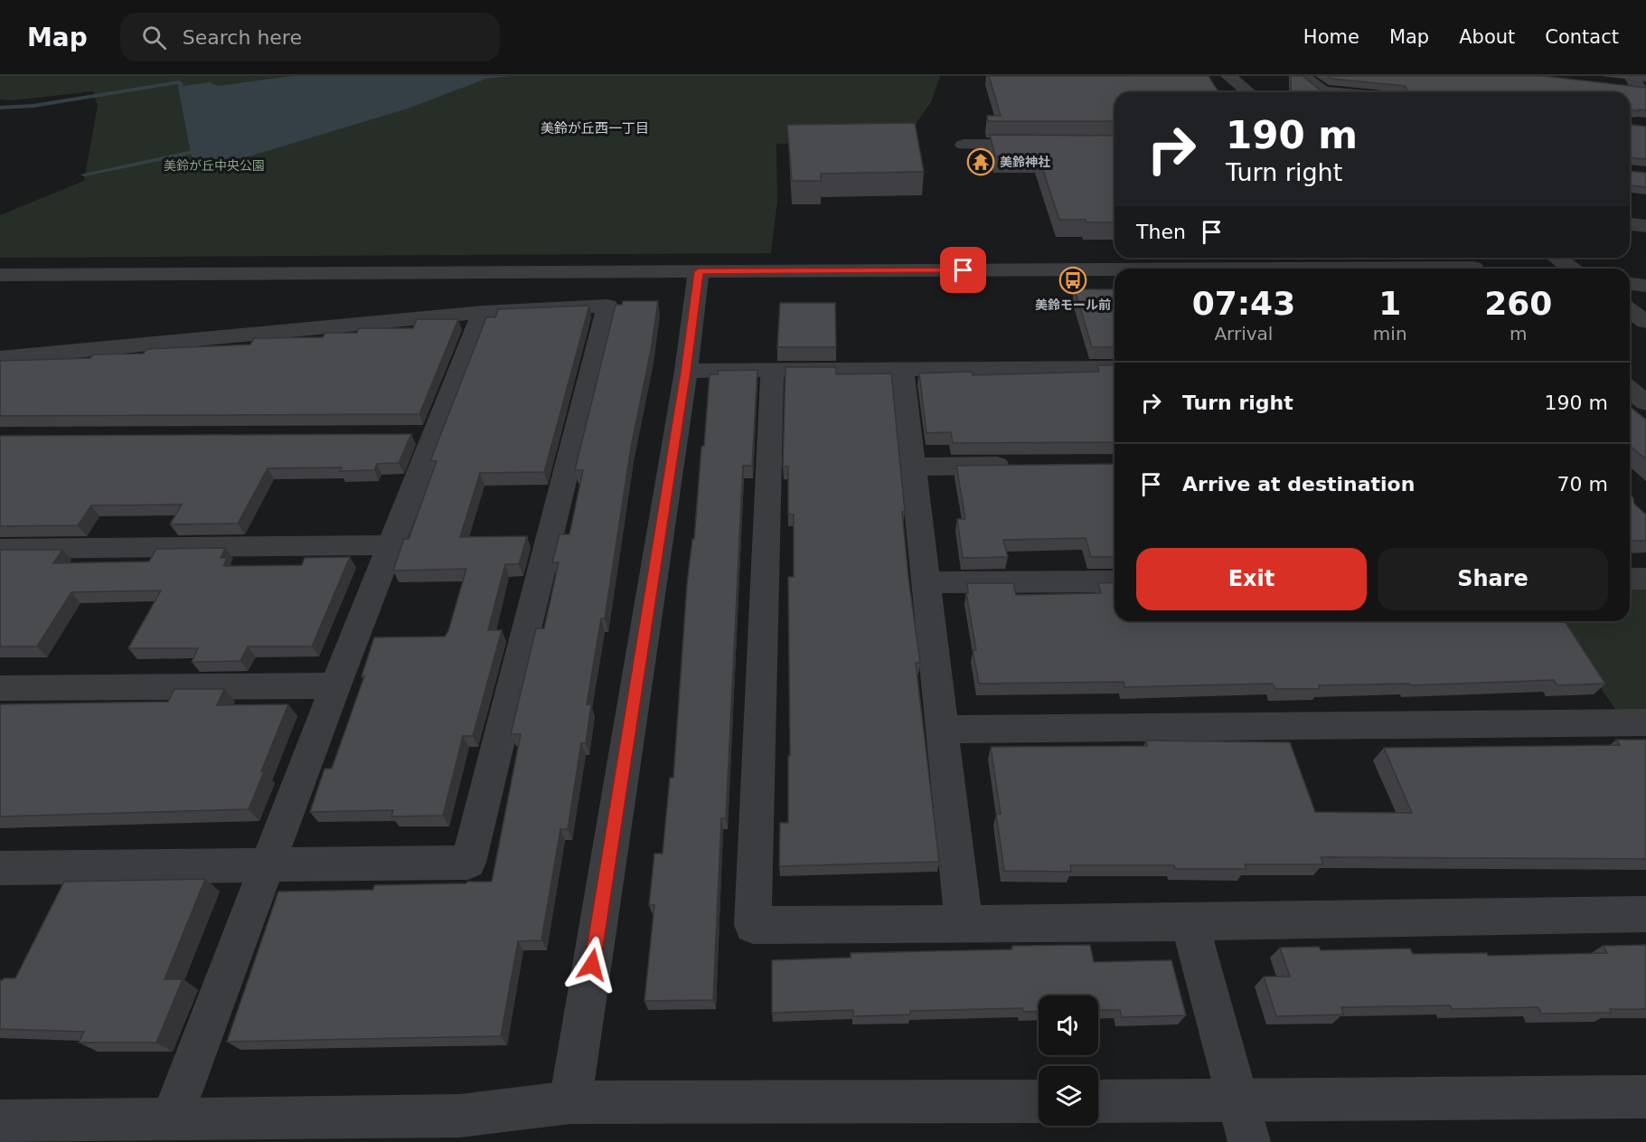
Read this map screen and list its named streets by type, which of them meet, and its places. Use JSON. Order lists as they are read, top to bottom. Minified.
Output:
{"districts":["美鈴が丘西一丁目"],"parks":["美鈴が丘中央公園"],"places":{"temple":["美鈴神社"],"bus stop":["美鈴モール前"]},"page":{"header":"Map","search":"Search here","nav":["Home","Map","About","Contact"],"turn":["190 m","Turn right"],"then":"Then","eta":["07:43","Arrival","1","min","260","m"],"list":[{"name":"Turn right","value":"190 m"},{"name":"Arrive at destination","value":"70 m"}],"buttons":["Exit","Share"]}}
